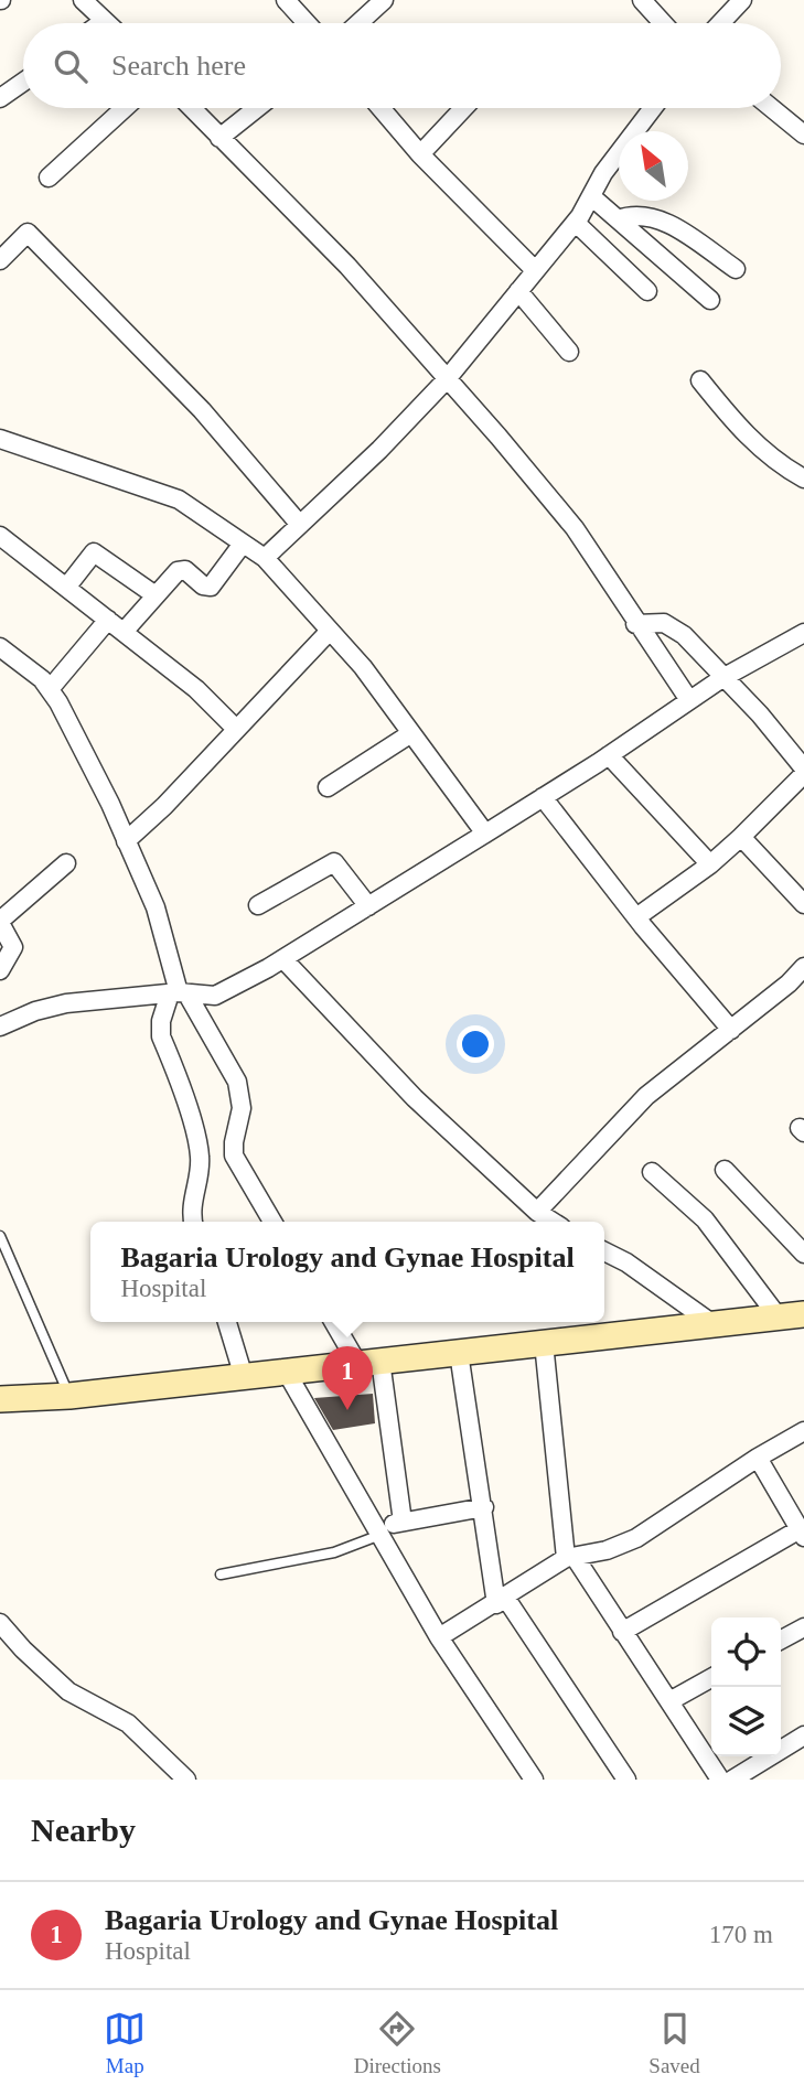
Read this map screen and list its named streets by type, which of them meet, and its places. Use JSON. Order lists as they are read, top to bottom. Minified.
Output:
{"north":"top left","page":{"search":"Search here","popup":["Bagaria Urology and Gynae Hospital","Hospital"],"pins":"1","heading":"Nearby","list":[{"mark":"1","name":"Bagaria Urology and Gynae Hospital","note":"Hospital","value":"170 m"}],"nav":["Map","Directions","Saved"]}}
